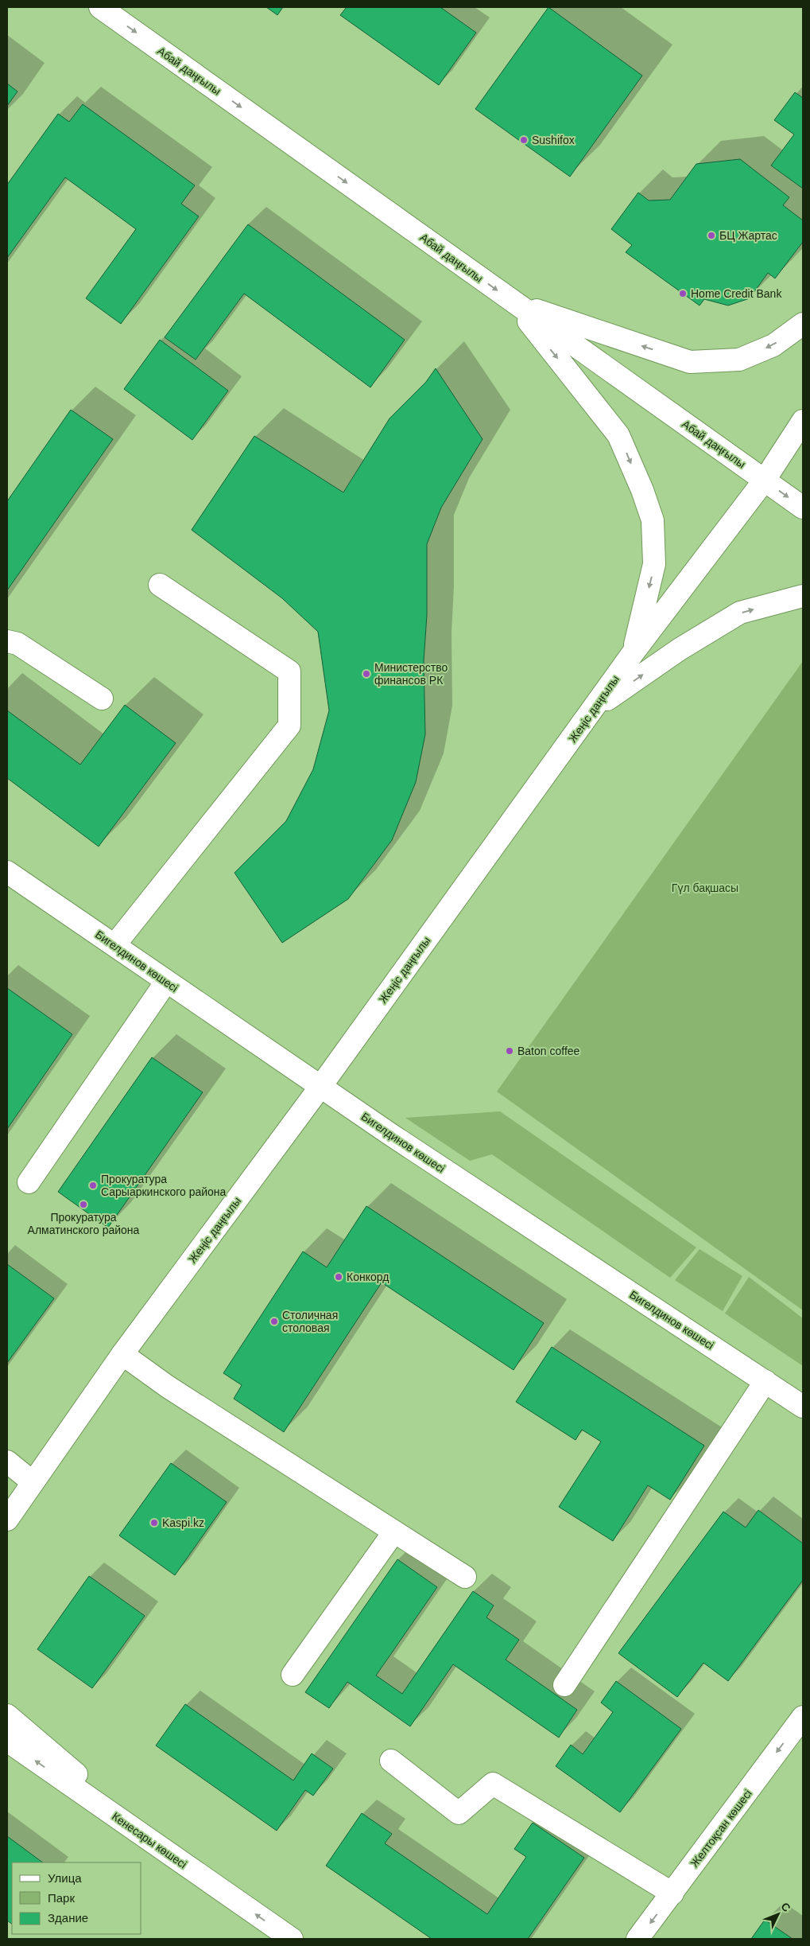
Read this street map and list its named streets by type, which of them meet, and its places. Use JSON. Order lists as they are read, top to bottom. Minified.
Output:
{"streets":{"main road":["Абай даңғылы","Жеңіс даңғылы","Бигелдинов көшесі","Желтоқсан көшесі","Кенесары көшесі"]},"crossings":[["Абай даңғылы","Жеңіс даңғылы"],["Жеңіс даңғылы","Бигелдинов көшесі"]],"one_way":["Абай даңғылы","Желтоқсан көшесі"],"parks":["Гүл бақшасы"],"places":["Sushifox","БЦ Жартас","Home Credit Bank","Министерство финансов РК","Baton coffee","Прокуратура Сарыаркинского района","Прокуратура Алматинского района","Конкорд","Столичная столовая","Kaspi.kz"],"legend":["Улица","Парк","Здание"],"north":"top right"}
